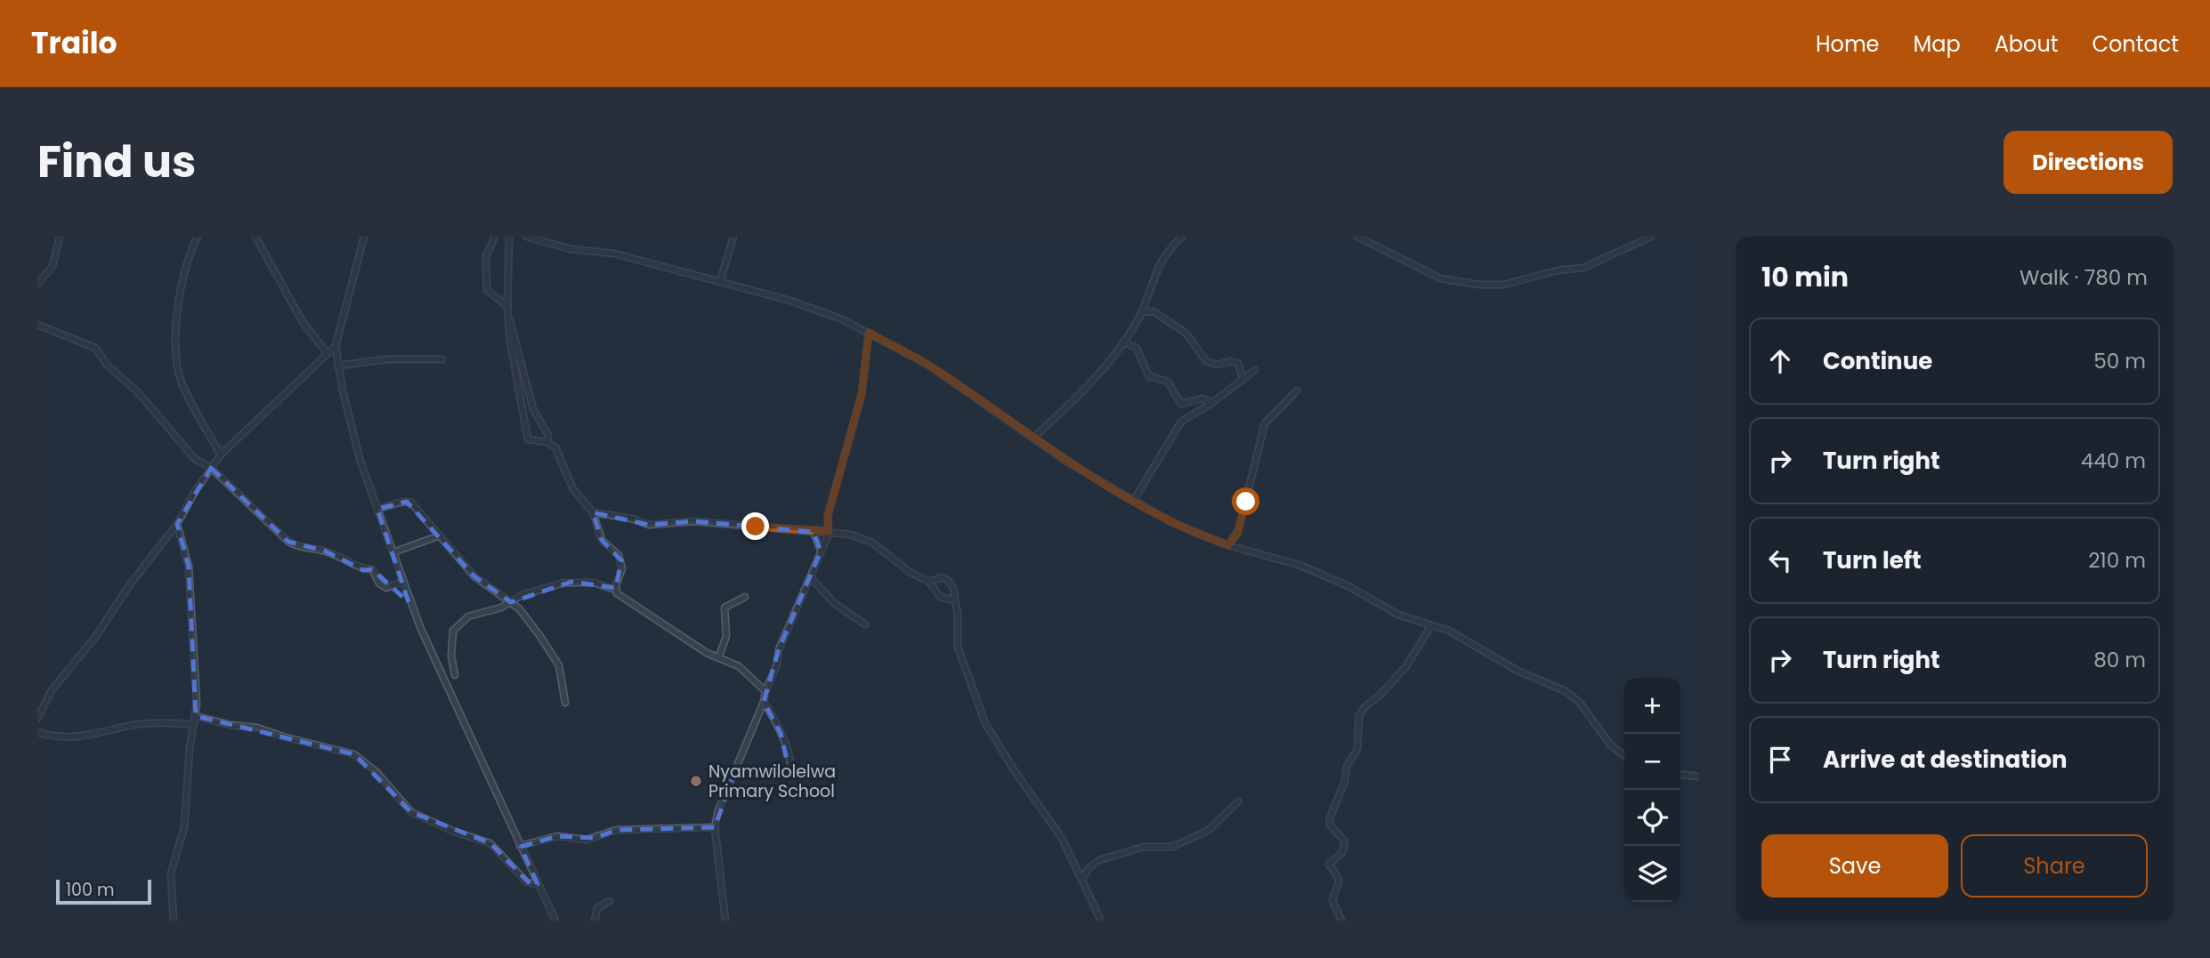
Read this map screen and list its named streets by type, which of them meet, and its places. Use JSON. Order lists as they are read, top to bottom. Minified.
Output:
{"places":["Nyamwilolelwa Primary School"],"scale_bar":"100 m","page":{"header":"Trailo","nav":["Home","Map","About","Contact"],"title":"Find us","buttons":["Directions",["Save","Share"]],"heading":["10 min","Walk · 780 m"],"list":[["Continue","50 m"],["Turn right","440 m"],["Turn left","210 m"],["Turn right","80 m"],"Arrive at destination"],"map_buttons":["+","−"],"scale":"100 m"}}
